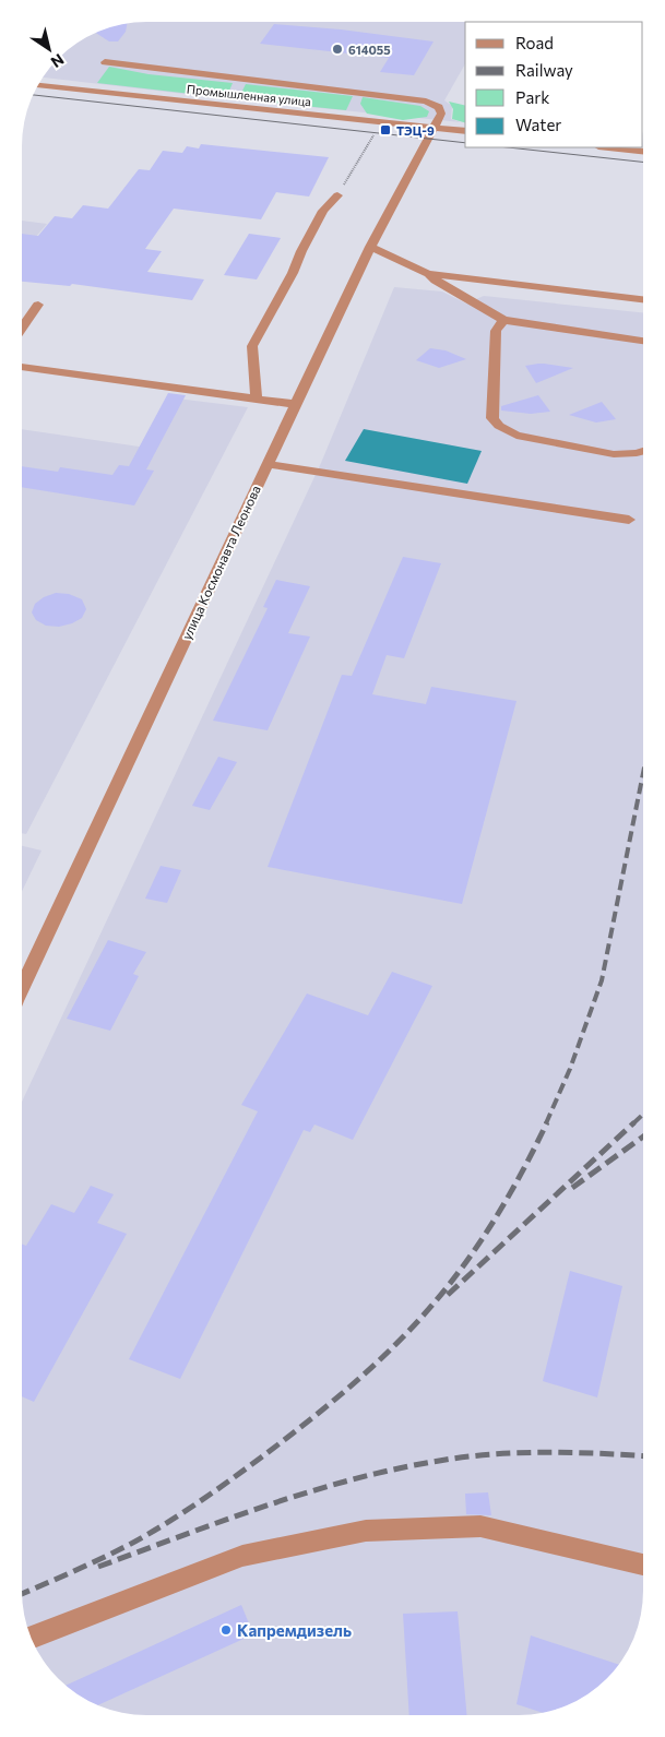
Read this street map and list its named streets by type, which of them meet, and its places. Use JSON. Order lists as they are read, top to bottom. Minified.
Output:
{"streets":{"street":["Промышленная улица","улица Космонавта Леонова"]},"crossings":[["Промышленная улица","улица Космонавта Леонова"]],"places":{"other":["614055","Капремдизель"],"transit":["ТЭЦ-9"]},"legend":["Road","Railway","Park","Water"],"north":"bottom right"}
